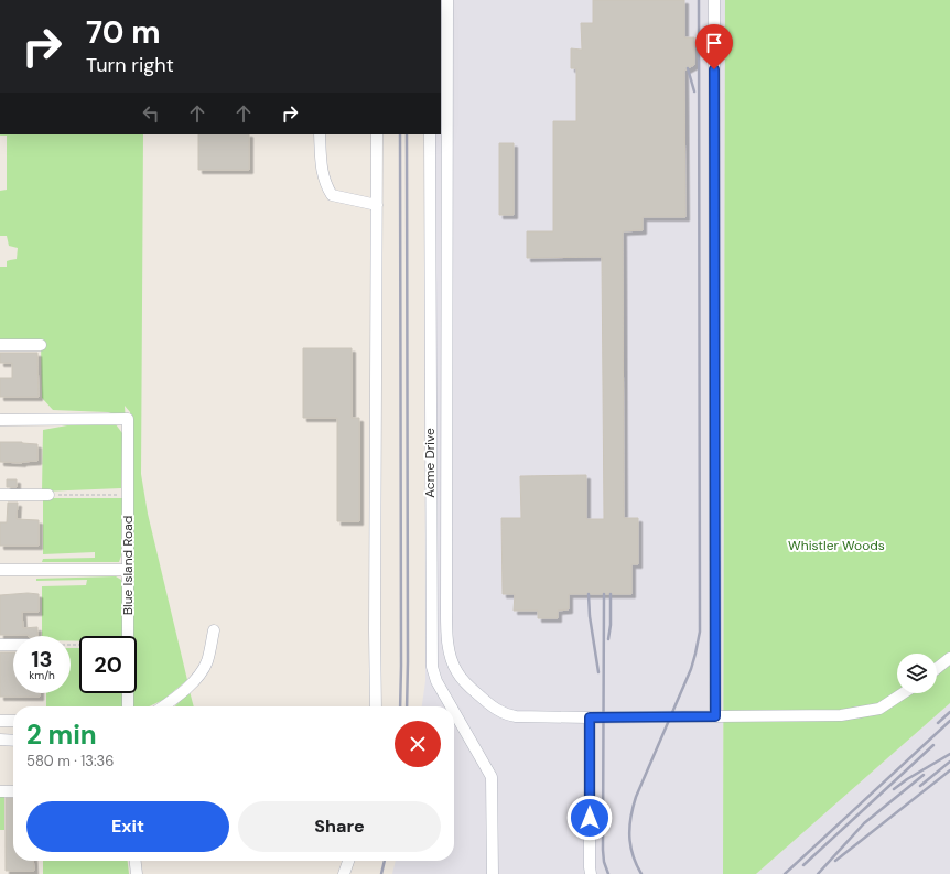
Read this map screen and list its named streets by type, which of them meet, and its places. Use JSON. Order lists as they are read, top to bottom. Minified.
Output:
{"streets":{"street":["Acme Drive","Blue Island Road"]},"parks":["Whistler Woods"],"page":{"turn":["70 m","Turn right"],"speed":"13 km/h","limit":"20","heading":["2 min","580 m · 13:36"],"buttons":["Exit","Share"]}}
